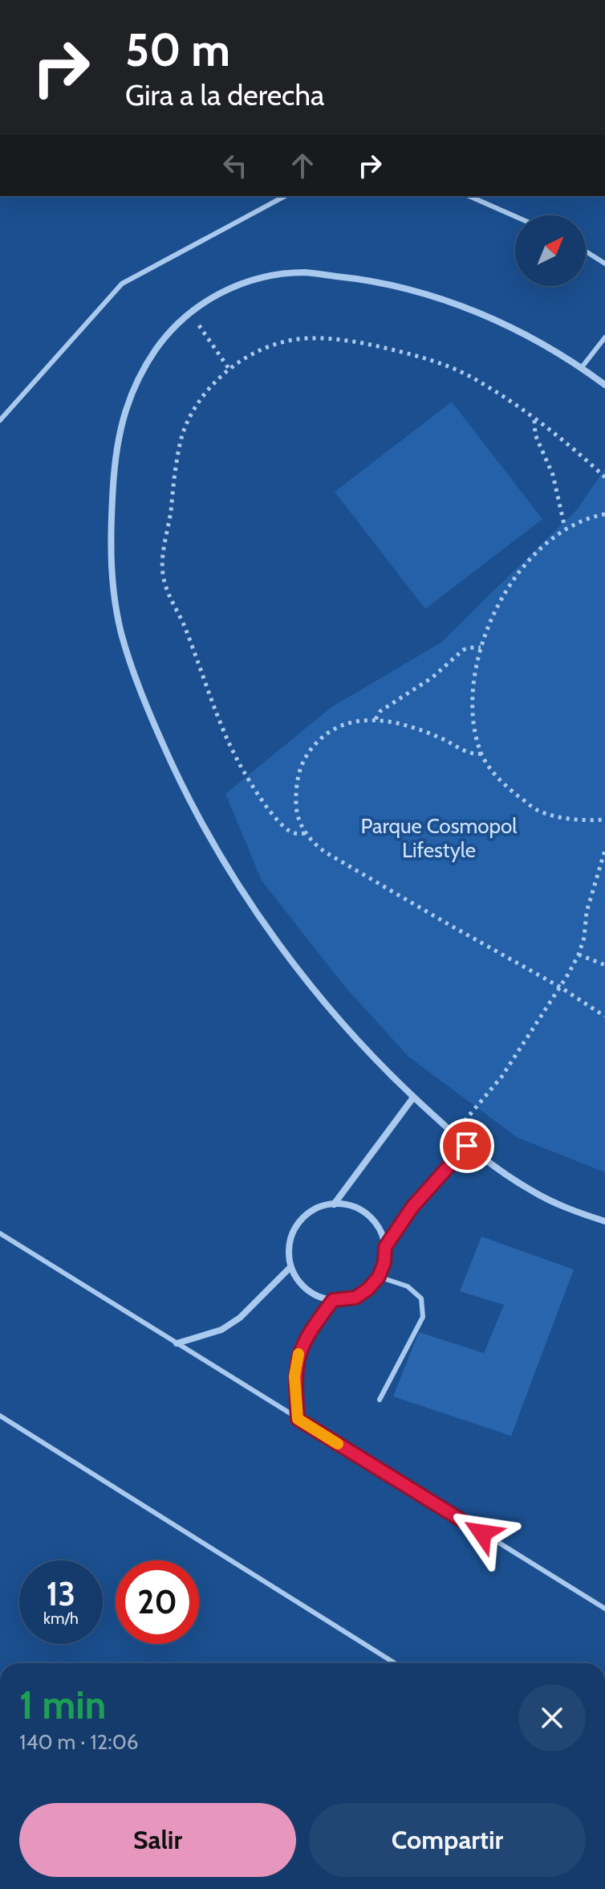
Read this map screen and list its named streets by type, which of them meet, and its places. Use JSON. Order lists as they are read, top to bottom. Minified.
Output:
{"parks":["Parque Cosmopol Lifestyle"],"north":"top right","page":{"turn":["50 m","Gira a la derecha"],"speed":"13 km/h","limit":"20","heading":["1 min","140 m · 12:06"],"buttons":["Salir","Compartir"]}}
